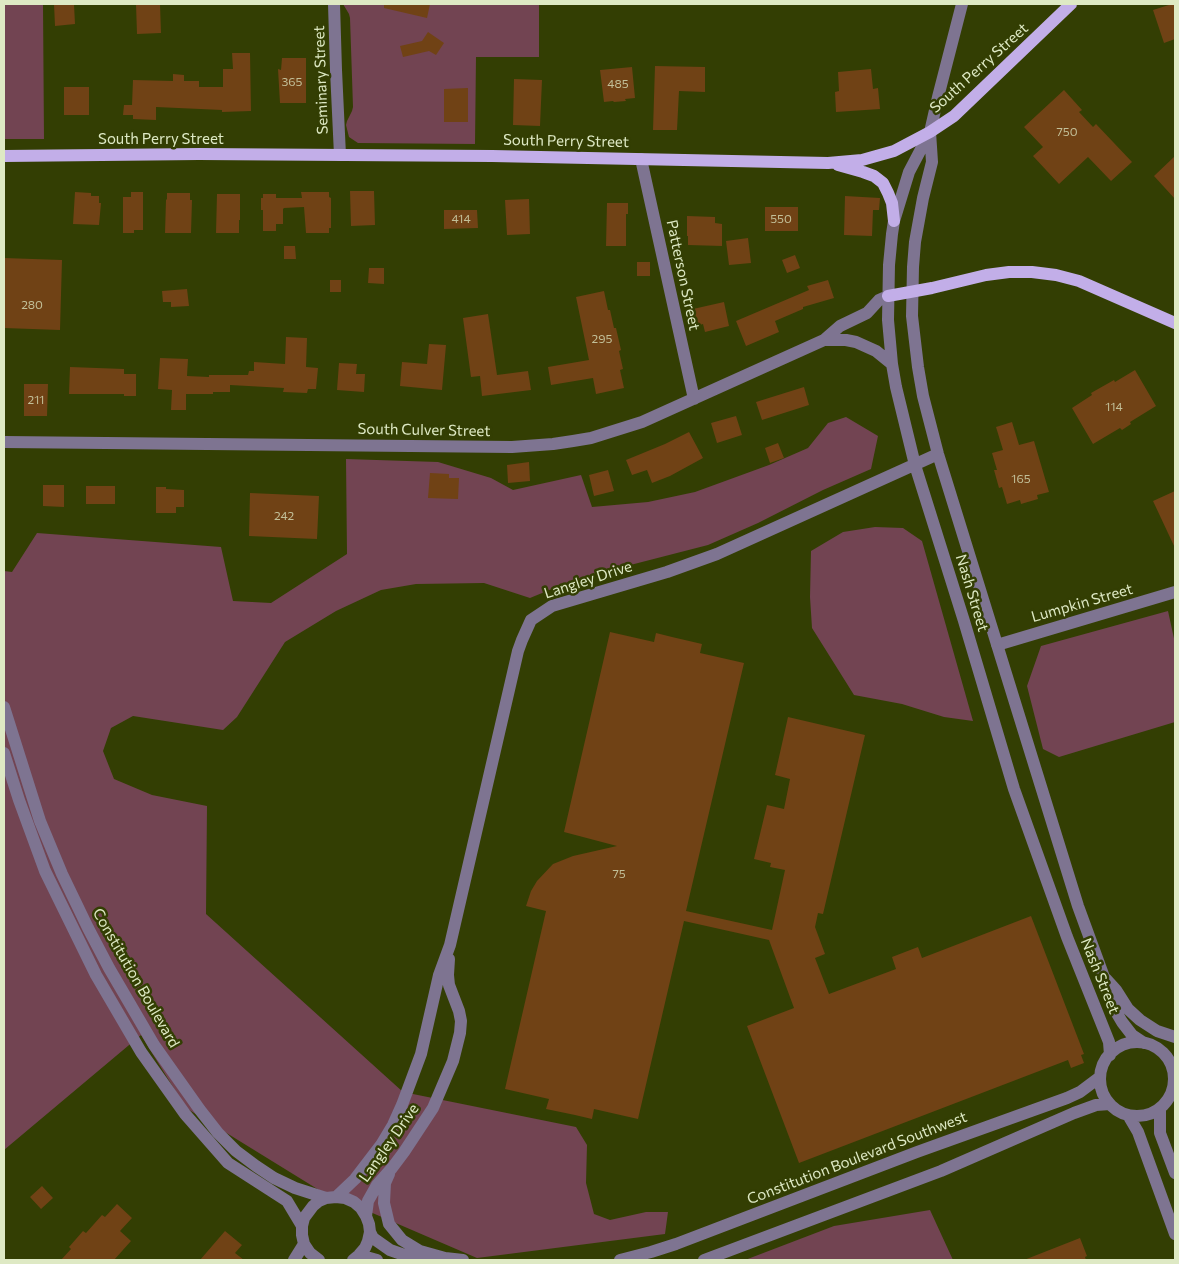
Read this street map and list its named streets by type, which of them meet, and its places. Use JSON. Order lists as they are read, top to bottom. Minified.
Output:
{"streets":{"main road":["South Perry Street"],"street":["Seminary Street","Patterson Street","South Culver Street","Langley Drive","Nash Street","Lumpkin Street","Constitution Boulevard","Constitution Boulevard Southwest"]},"crossings":[["South Perry Street","Seminary Street"],["South Perry Street","Patterson Street"],["South Perry Street","Nash Street"],["Patterson Street","South Culver Street"],["Langley Drive","Nash Street"],["Langley Drive","Constitution Boulevard"],["Nash Street","Lumpkin Street"],["Nash Street","Constitution Boulevard Southwest"]],"house_numbers":["365","485","750","414","550","280","295","211","114","165","242","75"]}
